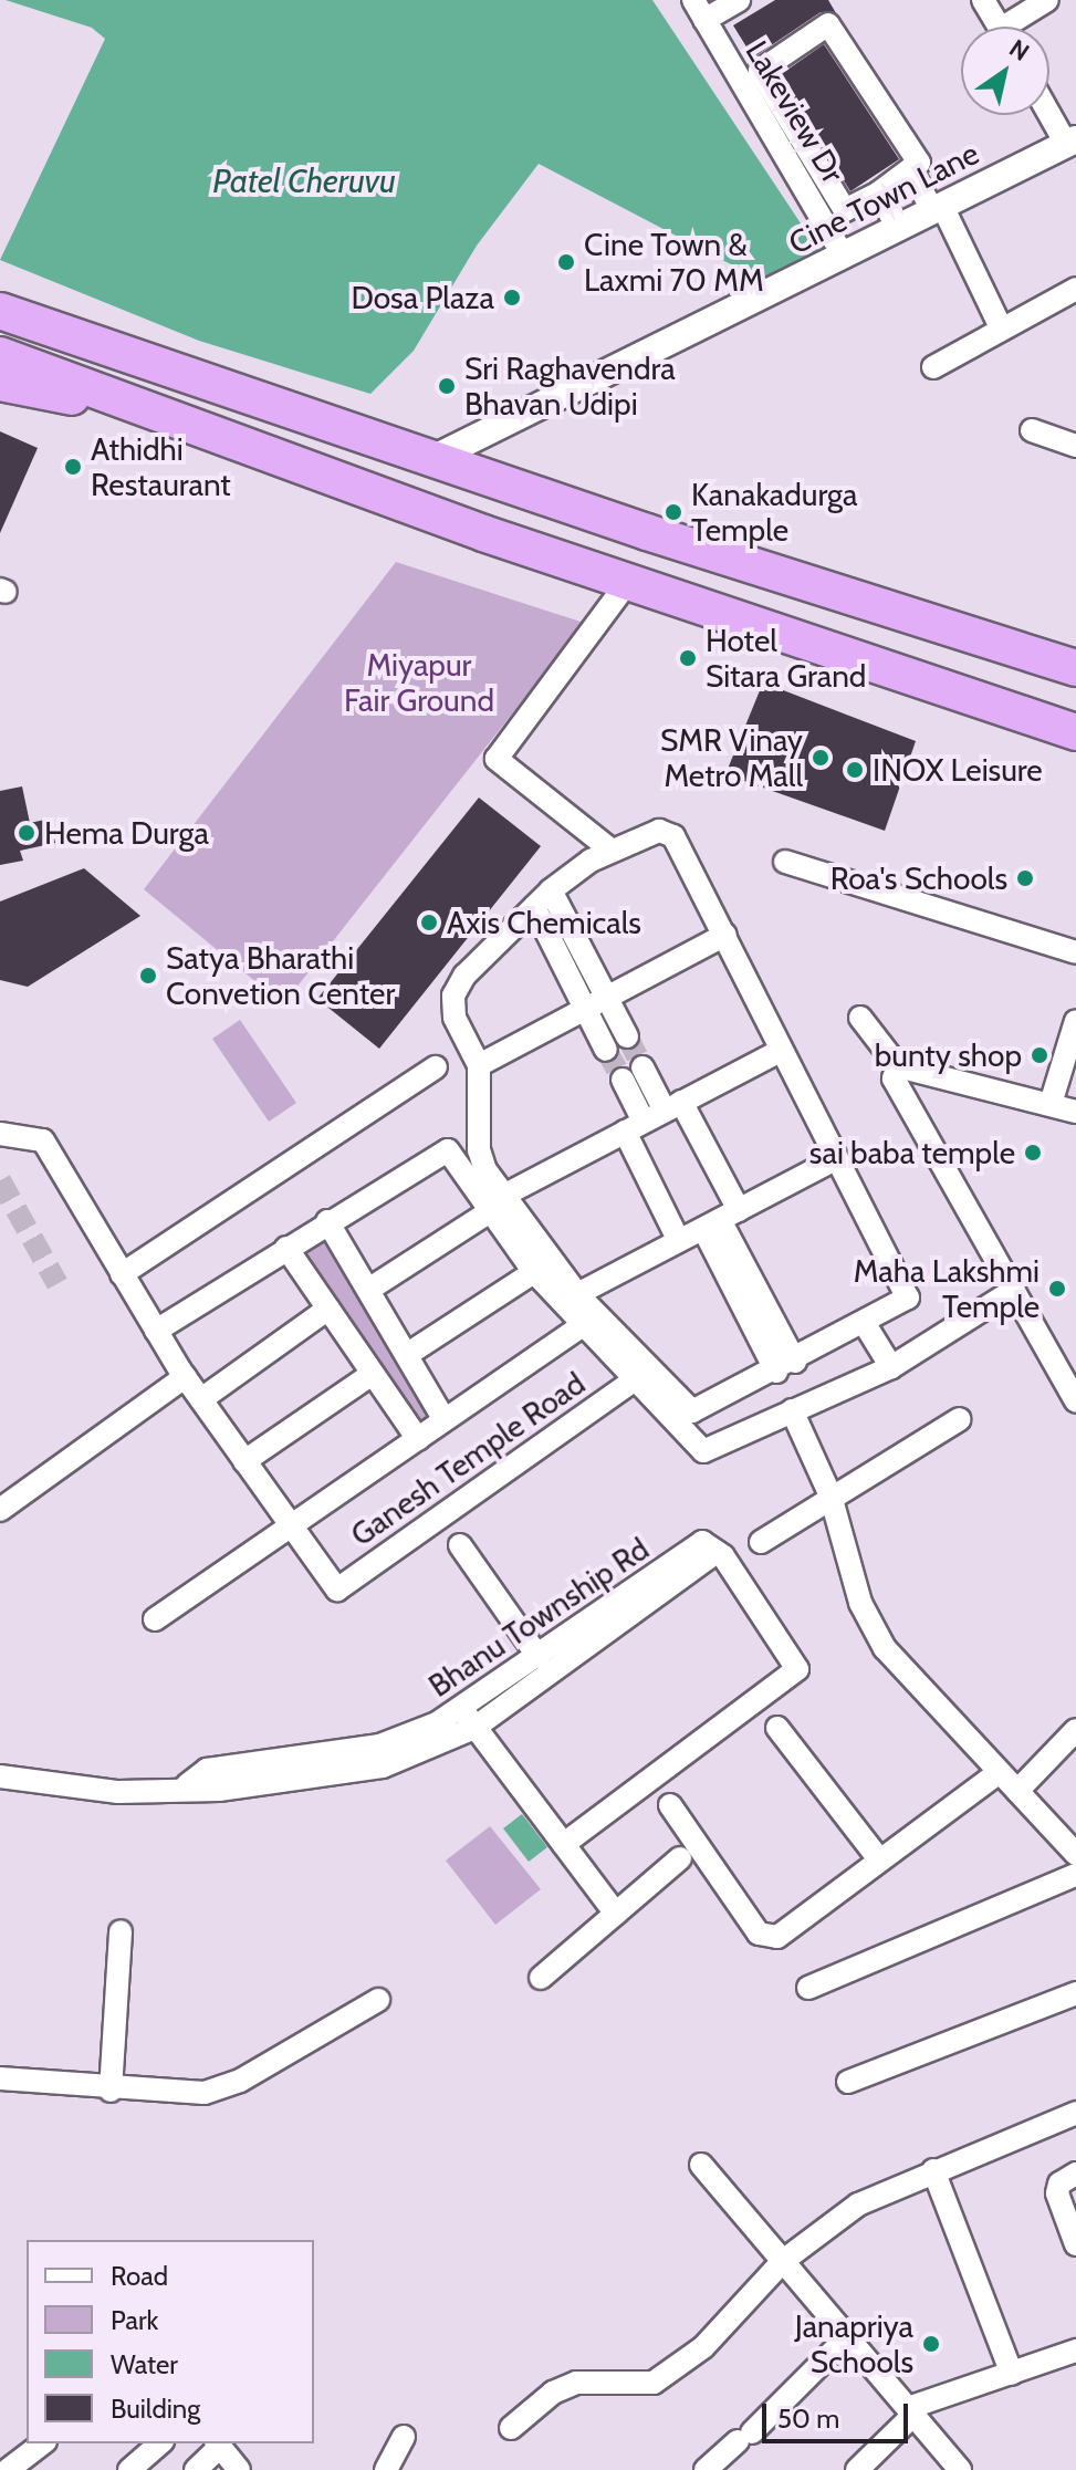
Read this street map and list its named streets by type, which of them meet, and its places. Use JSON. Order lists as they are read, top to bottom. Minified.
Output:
{"streets":{"street":["Lakeview Dr","Cine Town Lane","Ganesh Temple Road","Bhanu Township Rd"]},"crossings":[["Lakeview Dr","Cine Town Lane"]],"water":["Patel Cheruvu"],"parks":["Miyapur Fair Ground"],"places":["Cine Town & Laxmi 70 MM","Dosa Plaza","Sri Raghavendra Bhavan Udipi","Athidhi Restaurant","Kanakadurga Temple","Hotel Sitara Grand","SMR Vinay Metro Mall","INOX Leisure","Hema Durga","Roa's Schools","Axis Chemicals","Satya Bharathi Convetion Center","bunty shop","sai baba temple","Maha Lakshmi Temple","Janapriya Schools"],"legend":["Road","Park","Water","Building"],"scale_bar":"50 m","north":"top right"}
